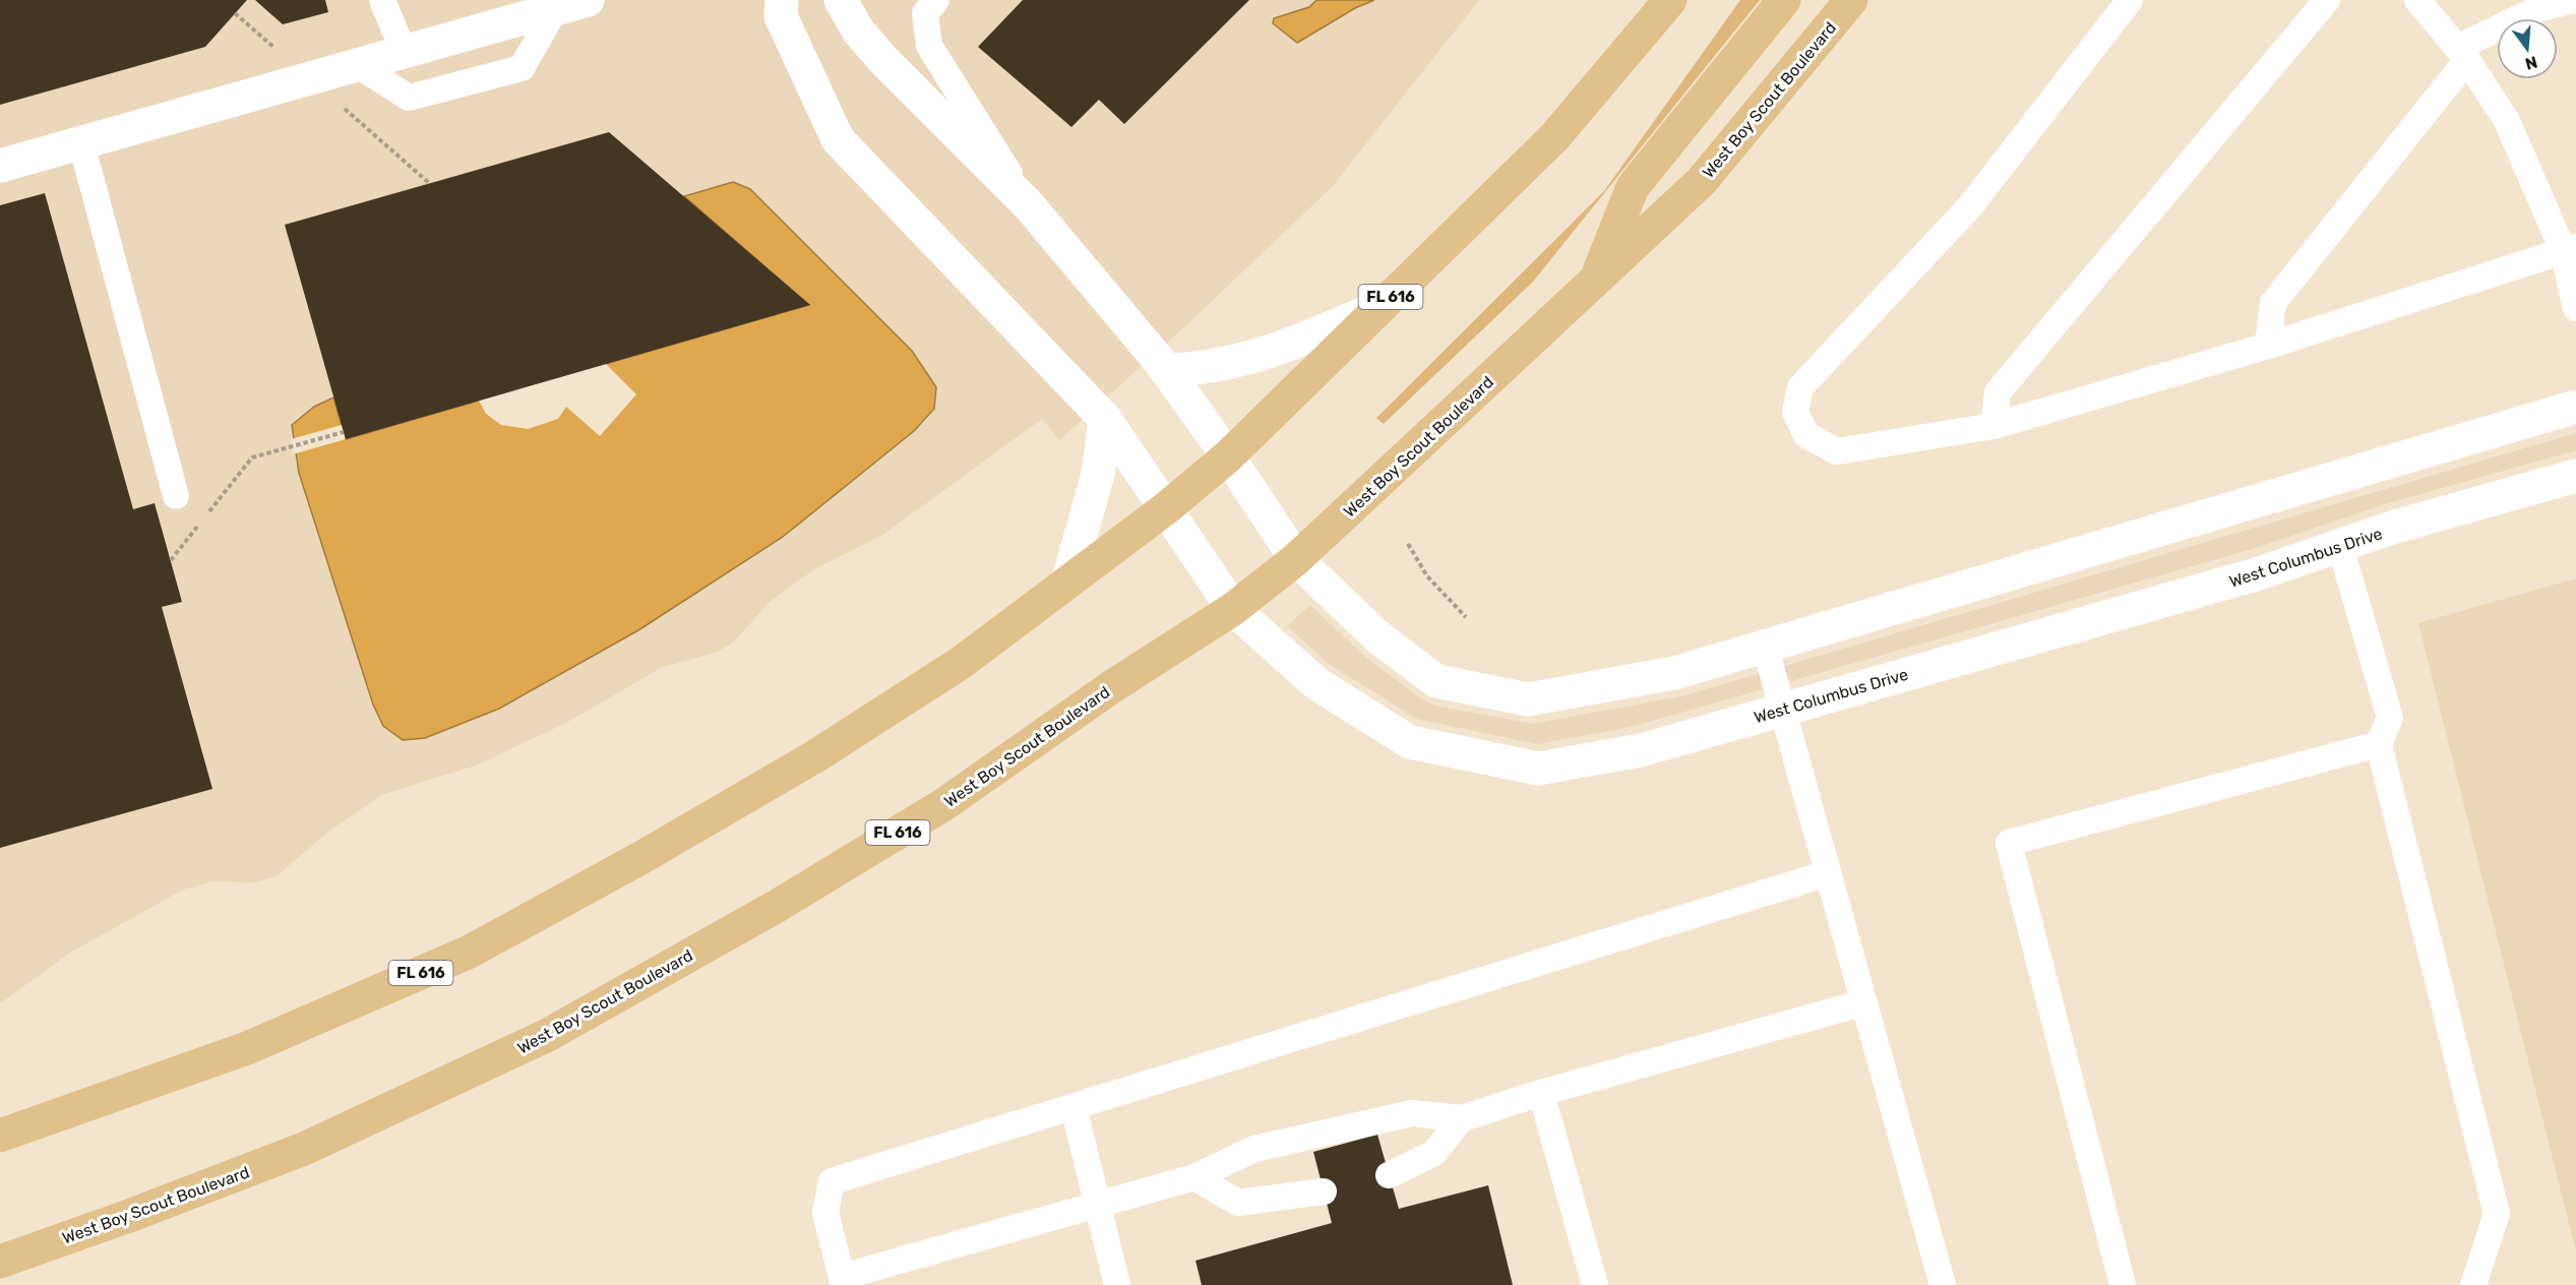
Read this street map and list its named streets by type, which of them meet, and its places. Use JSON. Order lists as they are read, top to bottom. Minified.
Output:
{"streets":{"main road":["West Boy Scout Boulevard","FL 616"],"street":["West Columbus Drive"]},"crossings":[["West Boy Scout Boulevard","West Columbus Drive"],["FL 616","West Columbus Drive"]],"north":"bottom"}
